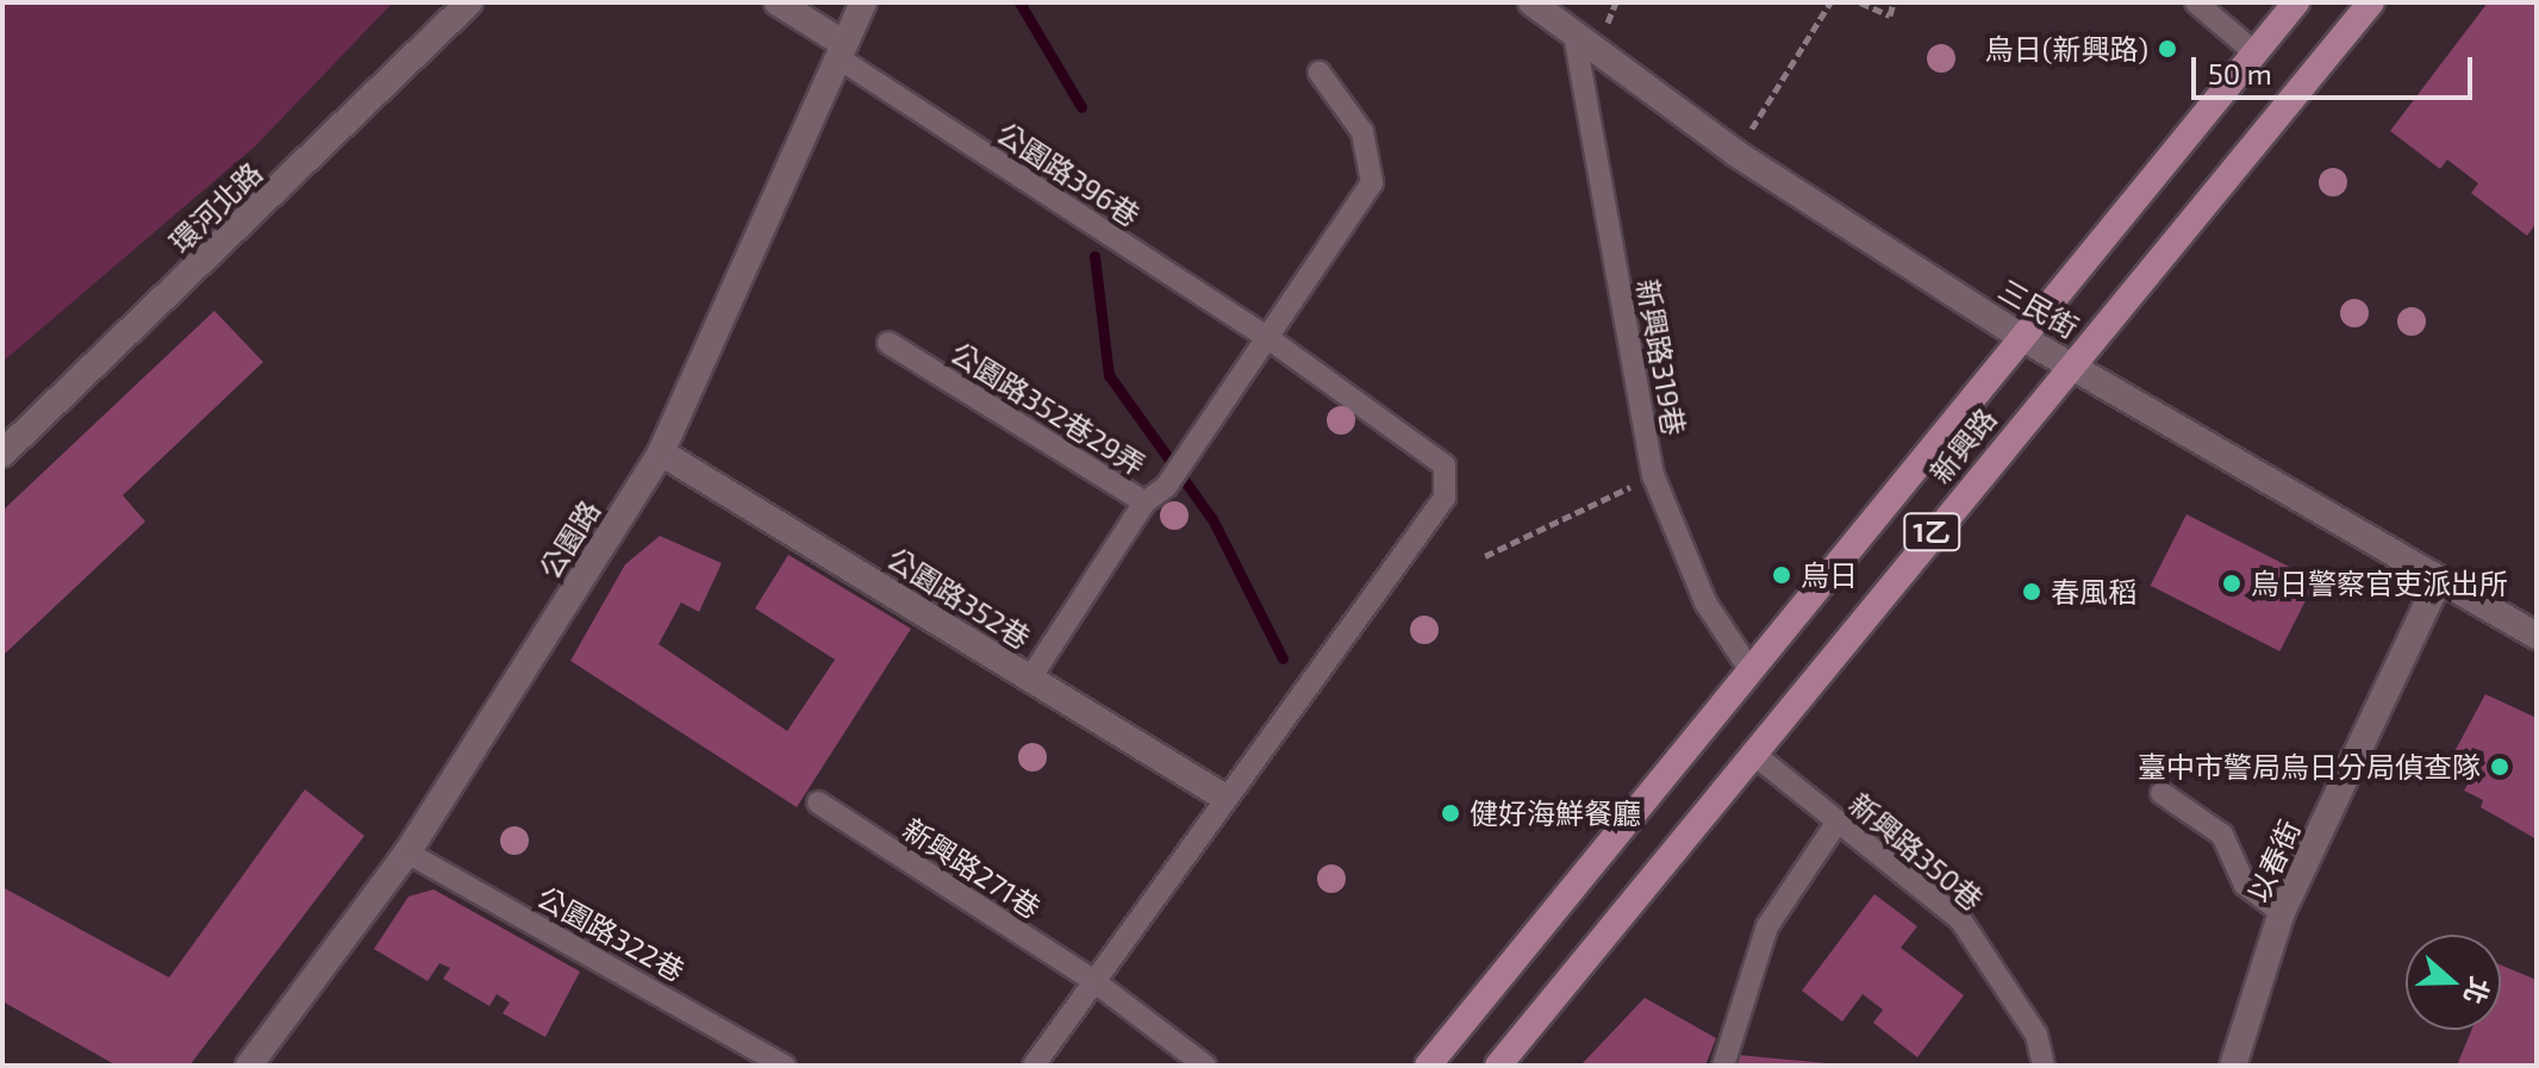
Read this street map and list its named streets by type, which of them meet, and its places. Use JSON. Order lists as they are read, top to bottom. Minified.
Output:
{"streets":{"main road":["新興路","1乙"],"street":["環河北路","三民街","公園路","公園路352巷","以春街"],"lane":["公園路396巷","新興路319巷","公園路352巷29弄","新興路350巷","新興路271巷","公園路322巷"]},"crossings":[["公園路396巷","公園路"],["公園路396巷","公園路352巷"],["三民街","新興路319巷"],["三民街","新興路"],["三民街","以春街"],["新興路319巷","新興路"],["公園路352巷29弄","公園路352巷"],["新興路","新興路350巷"],["公園路","公園路352巷"],["公園路","公園路322巷"]],"places":["烏日(新興路)","烏日","烏日警察官吏派出所","春風稻","臺中市警局烏日分局偵查隊","健好海鮮餐廳"],"scale_bar":"50 m","north":"right"}
